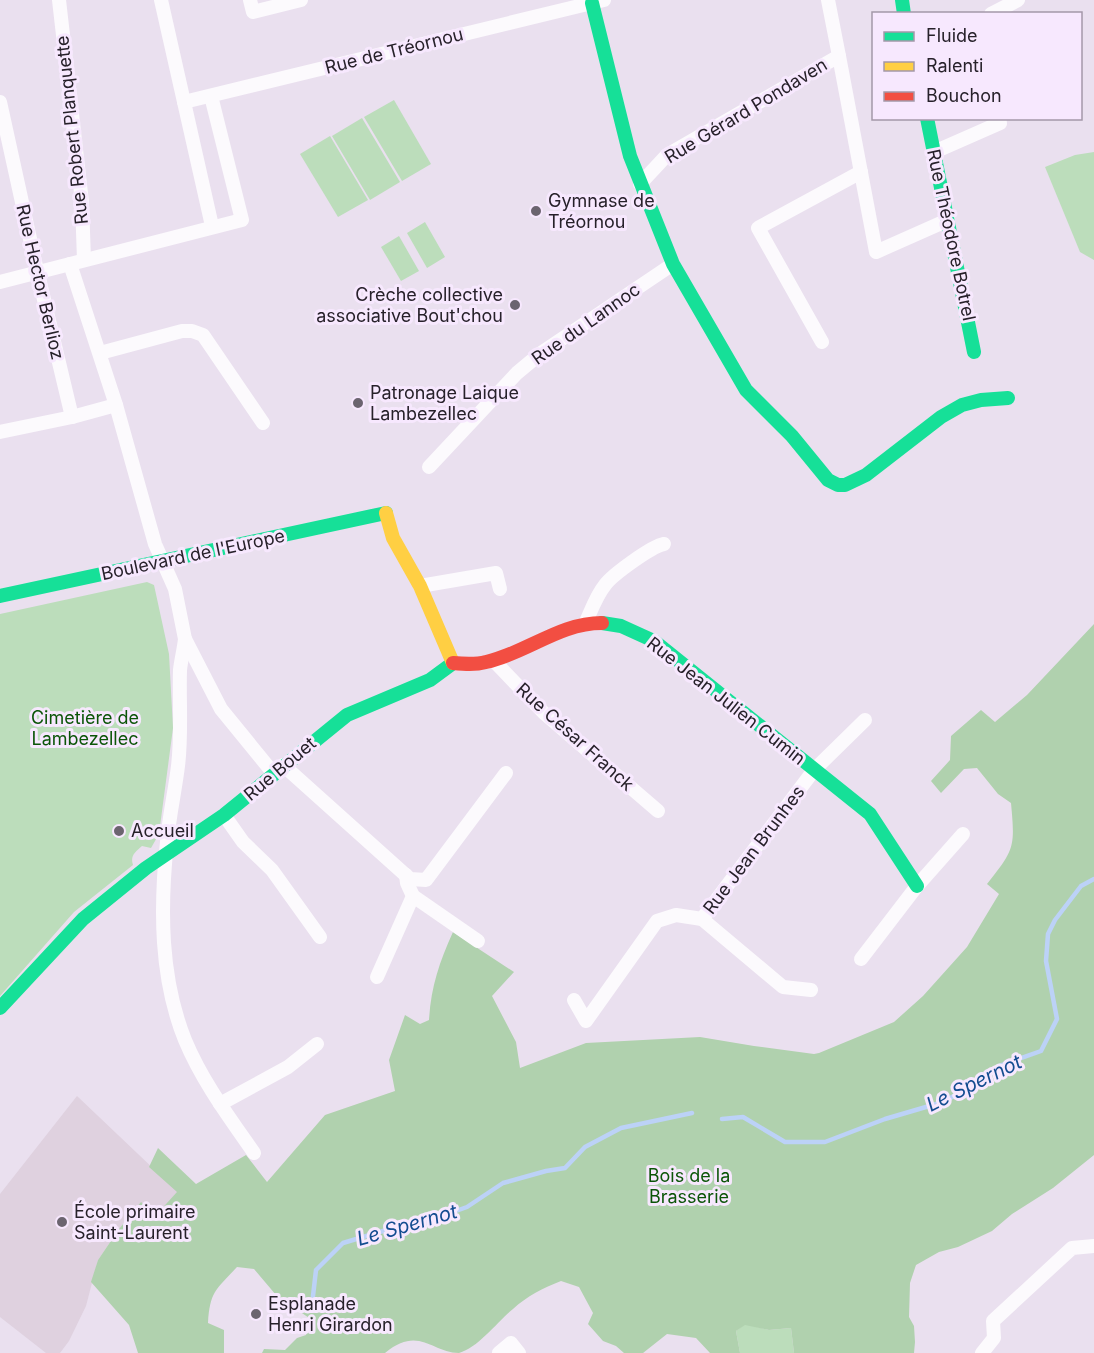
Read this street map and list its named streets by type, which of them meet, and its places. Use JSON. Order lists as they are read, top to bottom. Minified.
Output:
{"streets":{"street":["Rue de Tréornou","Rue Gérard Pondaven","Rue Robert Planquette","Rue Théodore Botrel","Rue Hector Berlioz","Rue du Lannoc","Boulevard de l'Europe","Rue Jean Julien Cumin","Rue César Franck","Rue Bouet","Rue Jean Brunhes"]},"crossings":[["Rue Hector Berlioz","Boulevard de l'Europe"],["Rue Jean Julien Cumin","Rue César Franck"],["Rue Jean Julien Cumin","Rue Bouet"],["Rue Jean Julien Cumin","Rue Jean Brunhes"]],"water":["Le Spernot"],"parks":["Cimetière de Lambezellec","Bois de la Brasserie"],"places":["Gymnase de Tréornou","Crèche collective associative Bout'chou","Patronage Laique Lambezellec","Accueil","École primaire Saint-Laurent","Esplanade Henri Girardon"],"legend":["Fluide","Ralenti","Bouchon"]}
